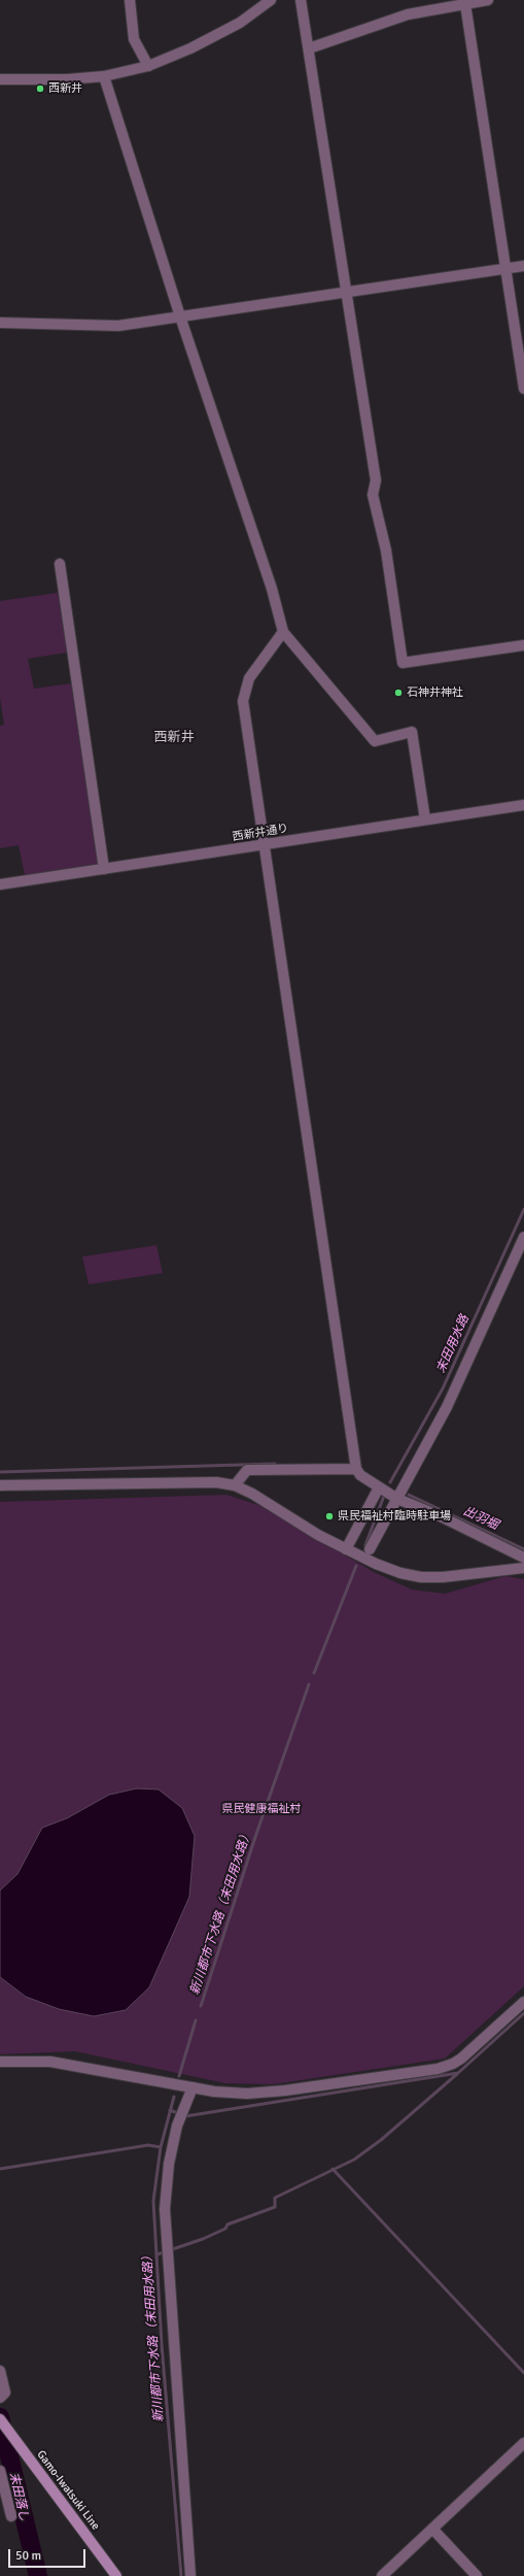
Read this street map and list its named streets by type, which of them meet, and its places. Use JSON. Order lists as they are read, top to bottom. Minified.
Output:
{"streets":{"main road":["Gamo-Iwatsuki Line"],"street":["西新井通り"]},"districts":["西新井"],"water":["末田用水路","出羽堀","新川都市下水路（末田用水路）","末田落し"],"parks":["県民健康福祉村"],"places":["西新井","石神井神社","県民福祉村臨時駐車場"],"scale_bar":"50 m"}
